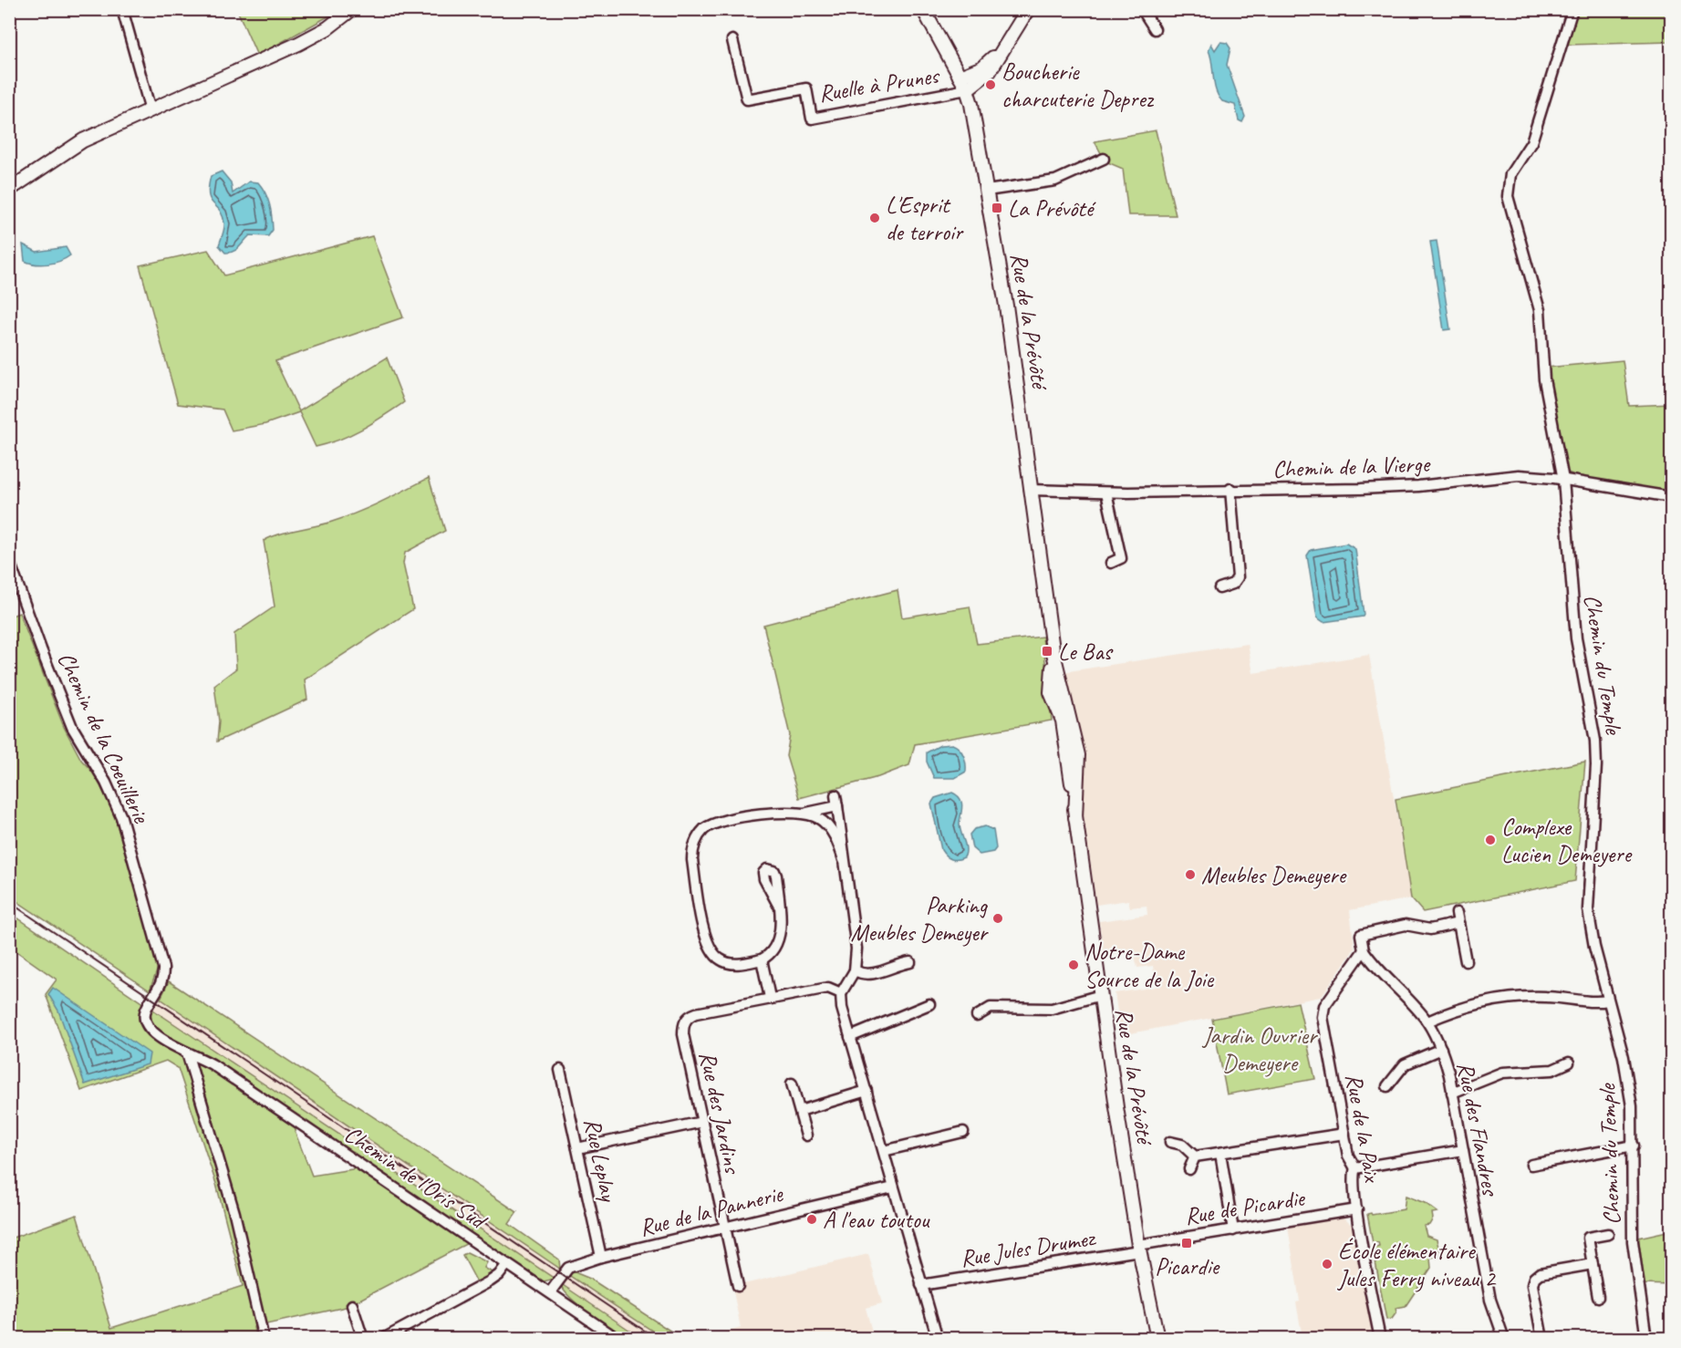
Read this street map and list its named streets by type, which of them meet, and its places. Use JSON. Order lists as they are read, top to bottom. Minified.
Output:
{"streets":{"street":["Ruelle à Prunes","Rue de la Prévôté","Chemin de la Vierge","Chemin du Temple","Chemin de la Coeuillerie","Rue des Jardins","Rue de la Paix","Rue des Flandres","Rue Leplay","Chemin de l'Oris Sud","Rue de Picardie","Rue de la Pannerie","Rue Jules Drumez"]},"crossings":[["Ruelle à Prunes","Rue de la Prévôté"],["Rue de la Prévôté","Chemin de la Vierge"],["Rue de la Prévôté","Rue de Picardie"],["Rue de la Prévôté","Rue Jules Drumez"],["Chemin de la Vierge","Chemin du Temple"],["Chemin de la Coeuillerie","Chemin de l'Oris Sud"],["Rue des Jardins","Rue de la Pannerie"],["Rue de la Paix","Rue des Flandres"],["Rue de la Paix","Rue de Picardie"],["Rue Leplay","Rue de la Pannerie"],["Chemin de l'Oris Sud","Rue de la Pannerie"],["Rue de Picardie","Rue Jules Drumez"]],"parks":["Jardin Ouvrier Demeyere"],"places":{"other":["Boucherie charcuterie Deprez","L'Esprit de terroir","Complexe Lucien Demeyere","Meubles Demeyere","Parking Meubles Demeyer","Notre-Dame Source de la Joie","A l'eau toutou","École élémentaire Jules Ferry niveau 2"],"transit":["La Prévôté","Le Bas","Picardie"]}}
